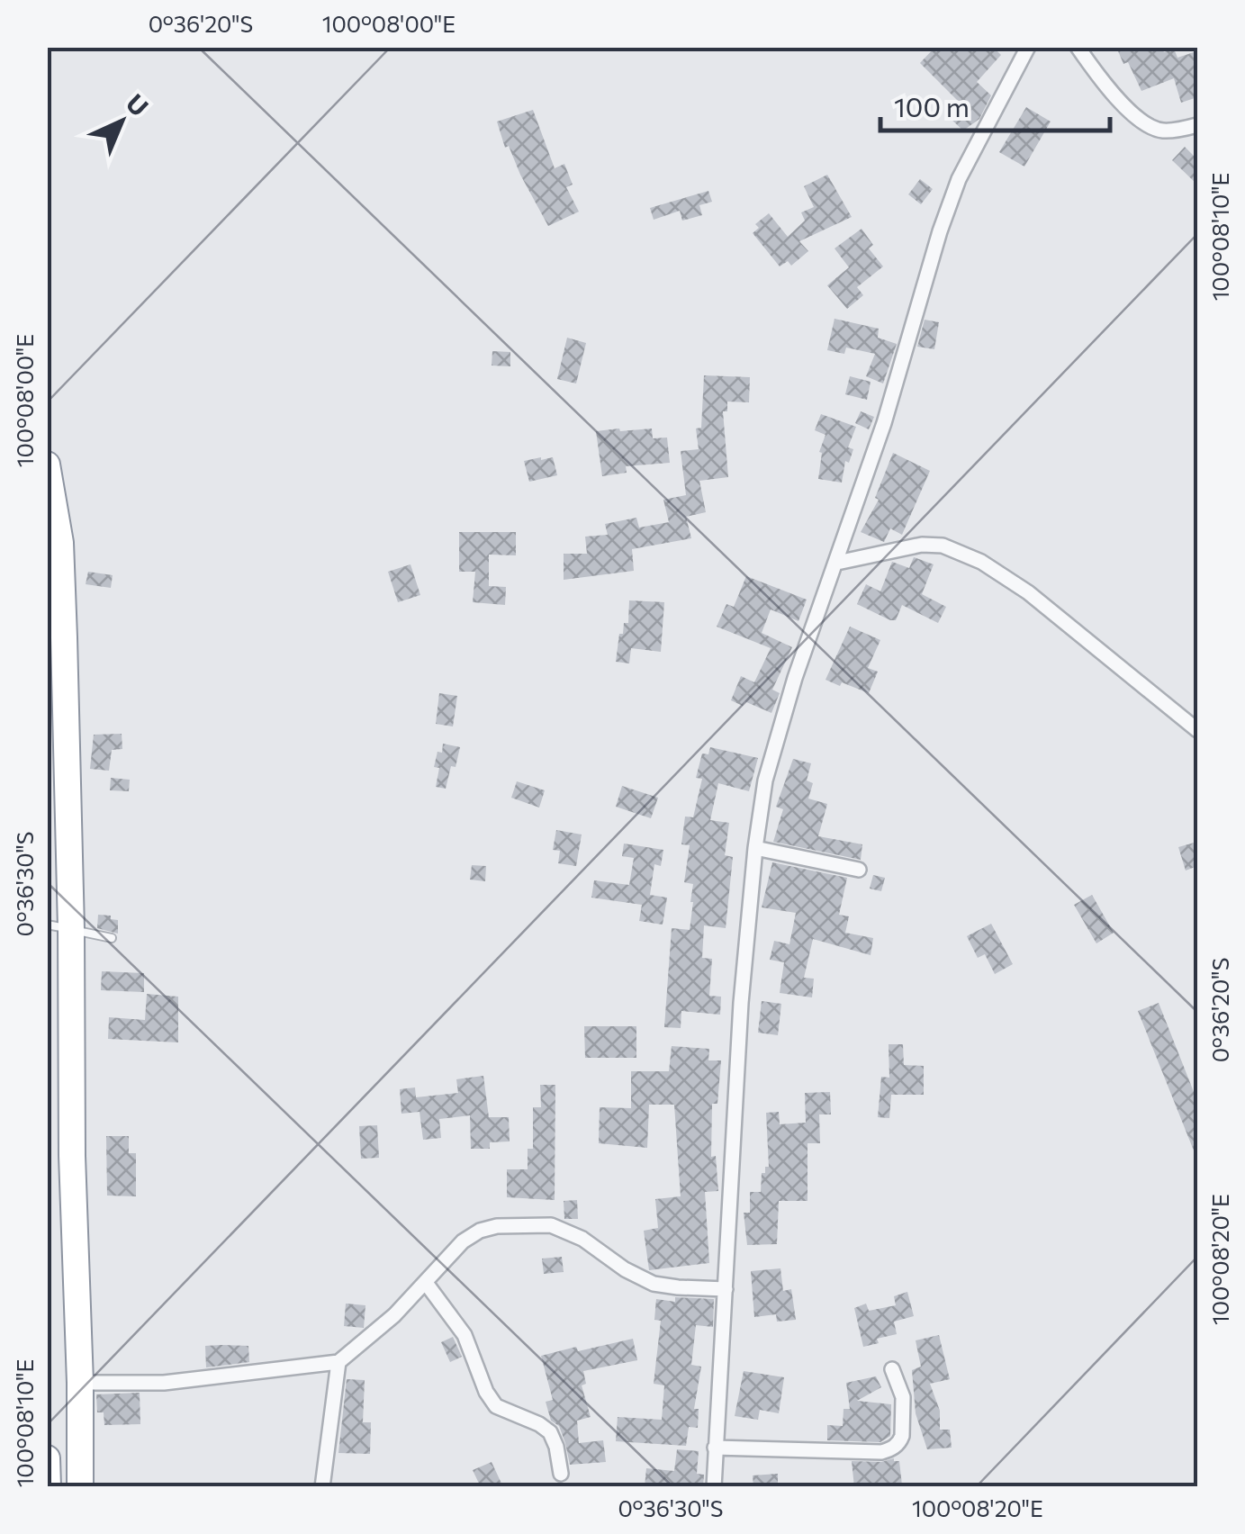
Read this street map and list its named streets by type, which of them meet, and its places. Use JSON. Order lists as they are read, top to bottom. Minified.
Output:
{"scale_bar":"100 m","north":"top right","coordinates":["0°36'20\"S","100°08'00\"E","100°08'10\"E","0°36'30\"S","100°08'20\"E"]}
